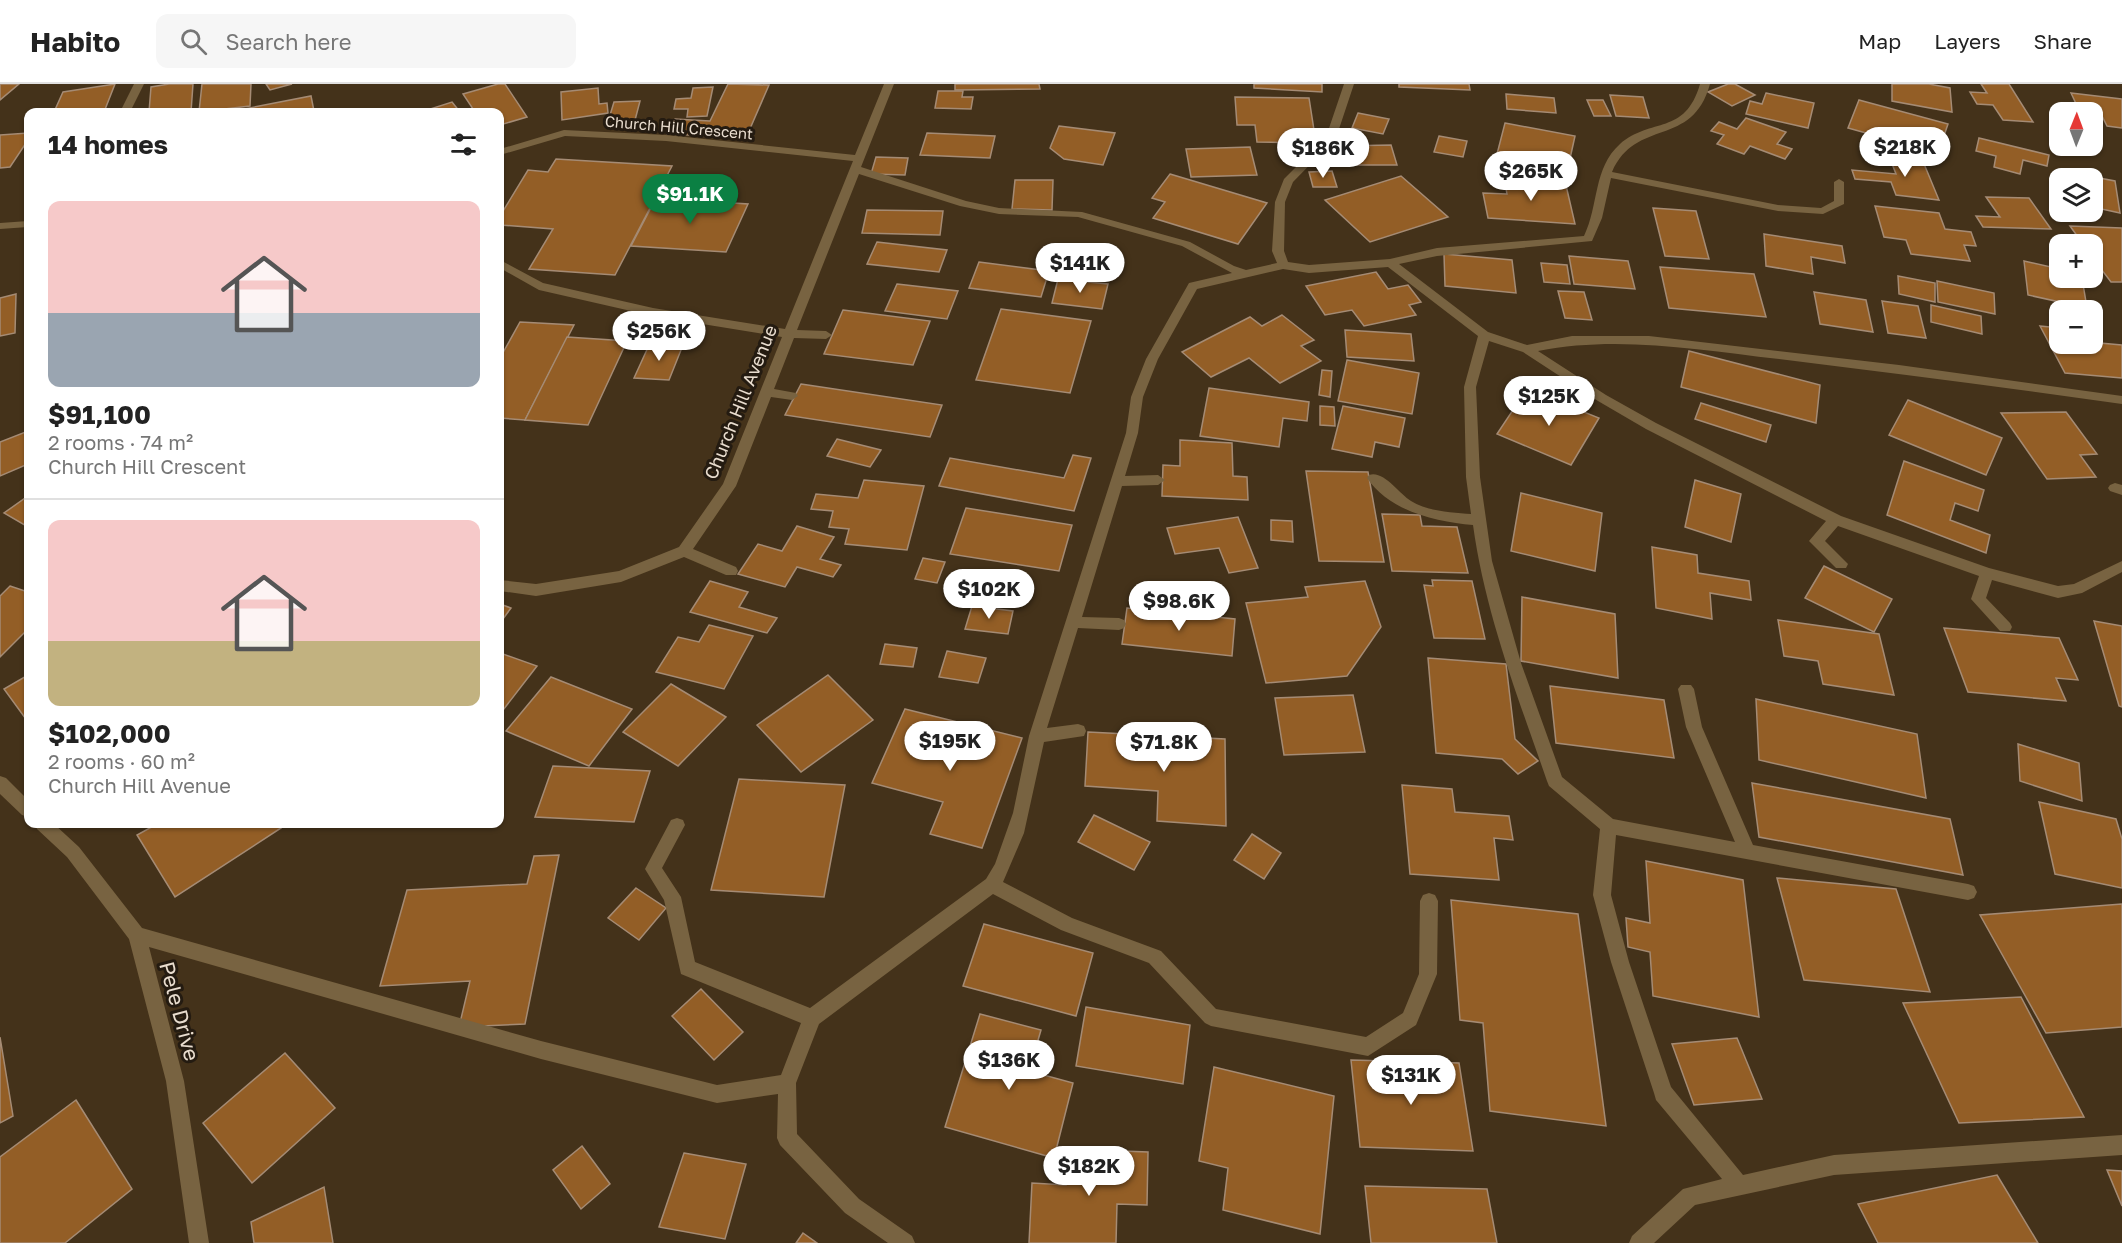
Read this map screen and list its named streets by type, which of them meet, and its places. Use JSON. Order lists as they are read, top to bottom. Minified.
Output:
{"streets":{"street":["Church Hill Crescent","Church Hill Avenue","Pele Drive"]},"crossings":[["Church Hill Crescent","Church Hill Avenue"]],"north":"top","page":{"header":"Habito","search":"Search here","nav":["Map","Layers","Share"],"map_buttons":["+","−"],"heading":"14 homes","price":["$218K","$186K","$265K","$91.1K","$141K","$256K","$125K","$102K","$98.6K","$195K","$71.8K","$136K","$131K","$182K"],"list":[{"name":"$91,100","note":"2 rooms · 74 m² · Church Hill Crescent"},{"name":"$102,000","note":"2 rooms · 60 m² · Church Hill Avenue"}]}}
